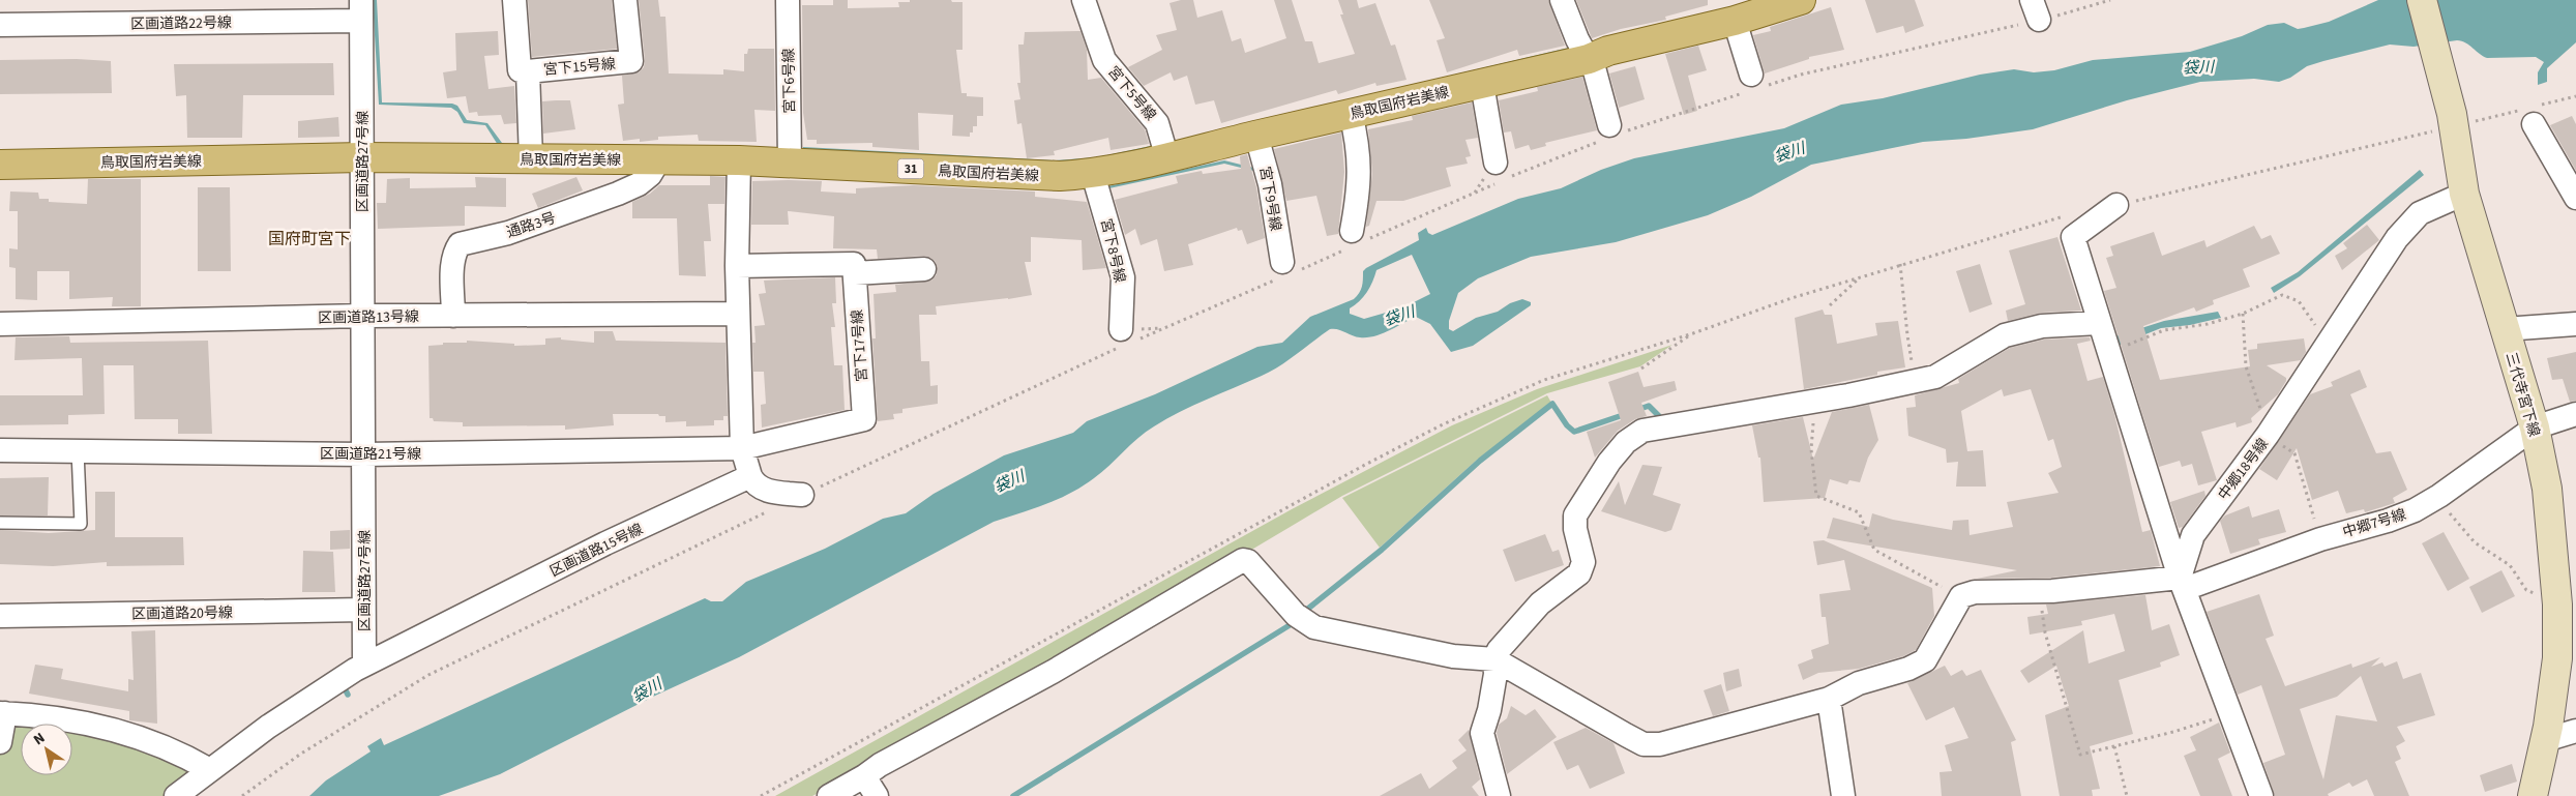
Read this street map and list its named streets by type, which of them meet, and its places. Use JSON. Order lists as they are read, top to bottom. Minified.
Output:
{"streets":{"main road":["鳥取国府岩美線","31","三代寺宮下線"],"street":["区画道路22号線","宮下15号線","宮下6号線","宮下5号線","区画道路27号線","宮下9号線","通路3号","宮下8号線","区画道路13号線","宮下17号線","区画道路21号線","中郷18号線","中郷7号線","区画道路15号線","区画道路20号線"]},"crossings":[["区画道路22号線","区画道路27号線"],["宮下15号線","鳥取国府岩美線"],["宮下6号線","鳥取国府岩美線"],["宮下5号線","鳥取国府岩美線"],["鳥取国府岩美線","区画道路27号線"],["鳥取国府岩美線","宮下9号線"],["鳥取国府岩美線","通路3号"],["鳥取国府岩美線","宮下8号線"],["区画道路27号線","区画道路13号線"],["区画道路27号線","区画道路21号線"],["区画道路27号線","区画道路15号線"],["区画道路27号線","区画道路20号線"],["通路3号","区画道路13号線"],["宮下17号線","区画道路21号線"],["三代寺宮下線","中郷18号線"],["三代寺宮下線","中郷7号線"],["中郷18号線","中郷7号線"]],"districts":["国府町宮下"],"water":["袋川"],"north":"top left"}
